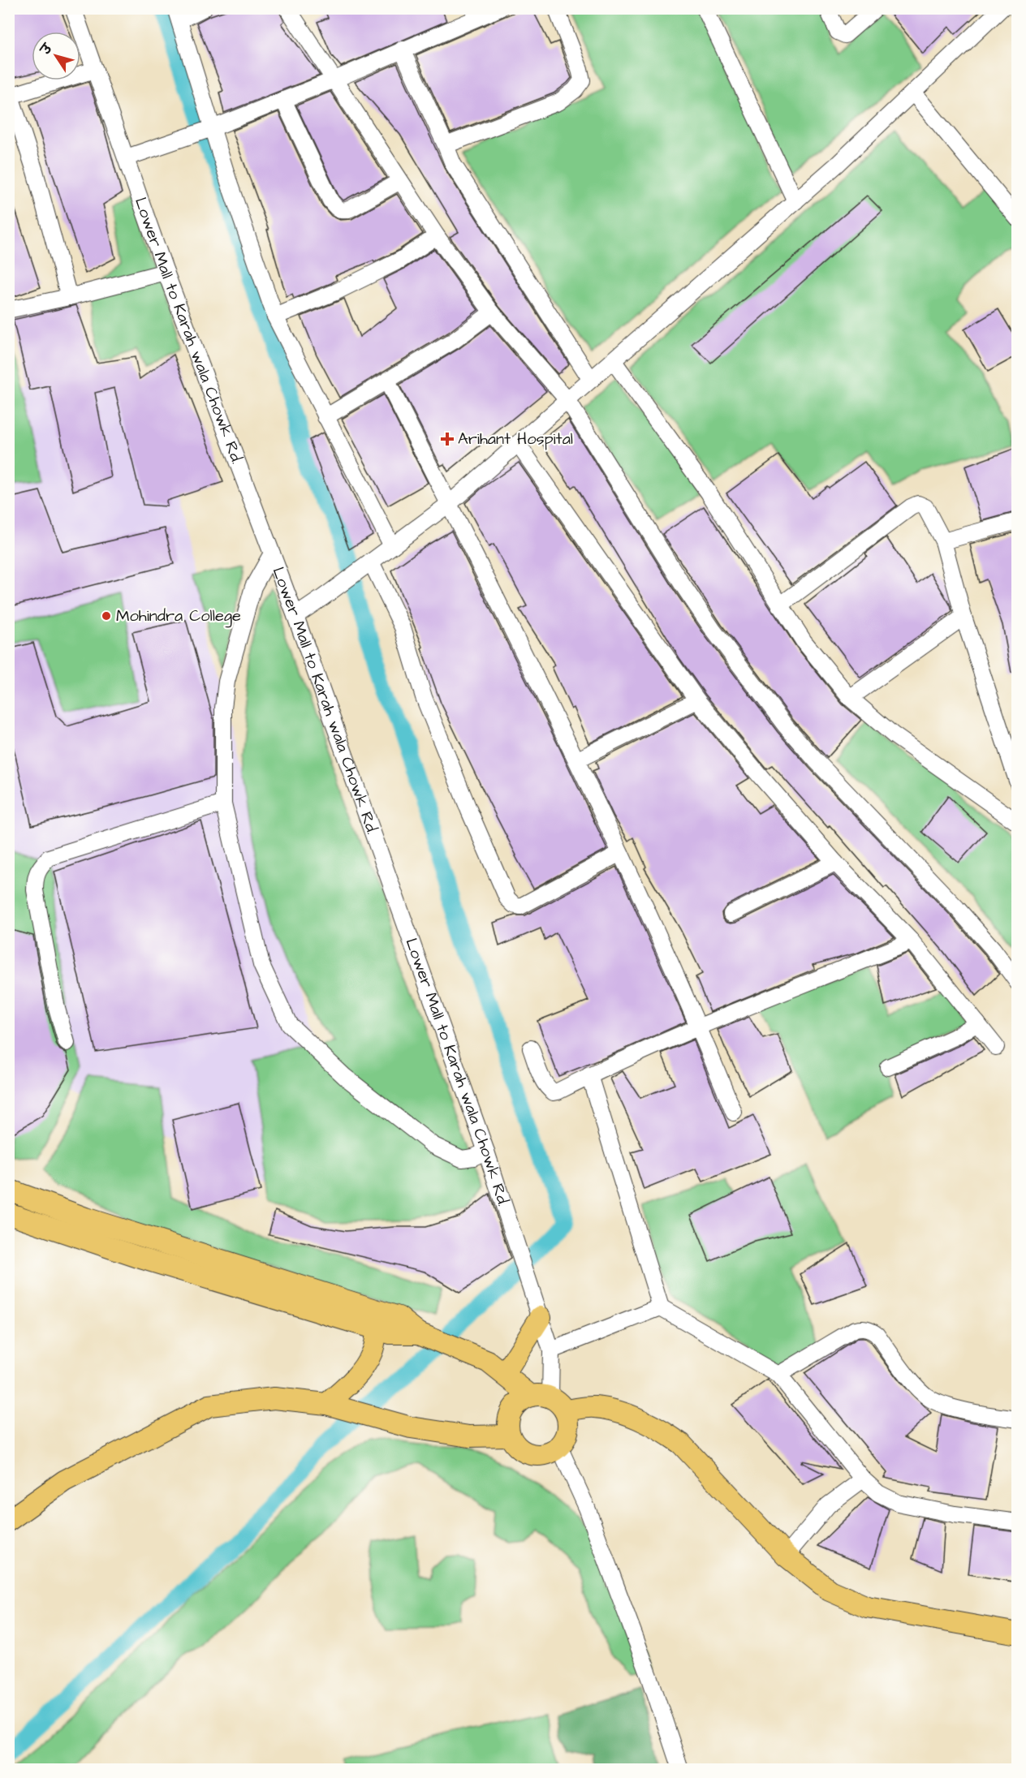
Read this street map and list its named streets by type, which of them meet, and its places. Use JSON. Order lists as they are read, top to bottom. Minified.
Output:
{"streets":{"street":["Lower Mall to Karah wala Chowk Rd."]},"places":{"health":["Arihant Hospital"],"other":["Mohindra College"]},"north":"top left"}
